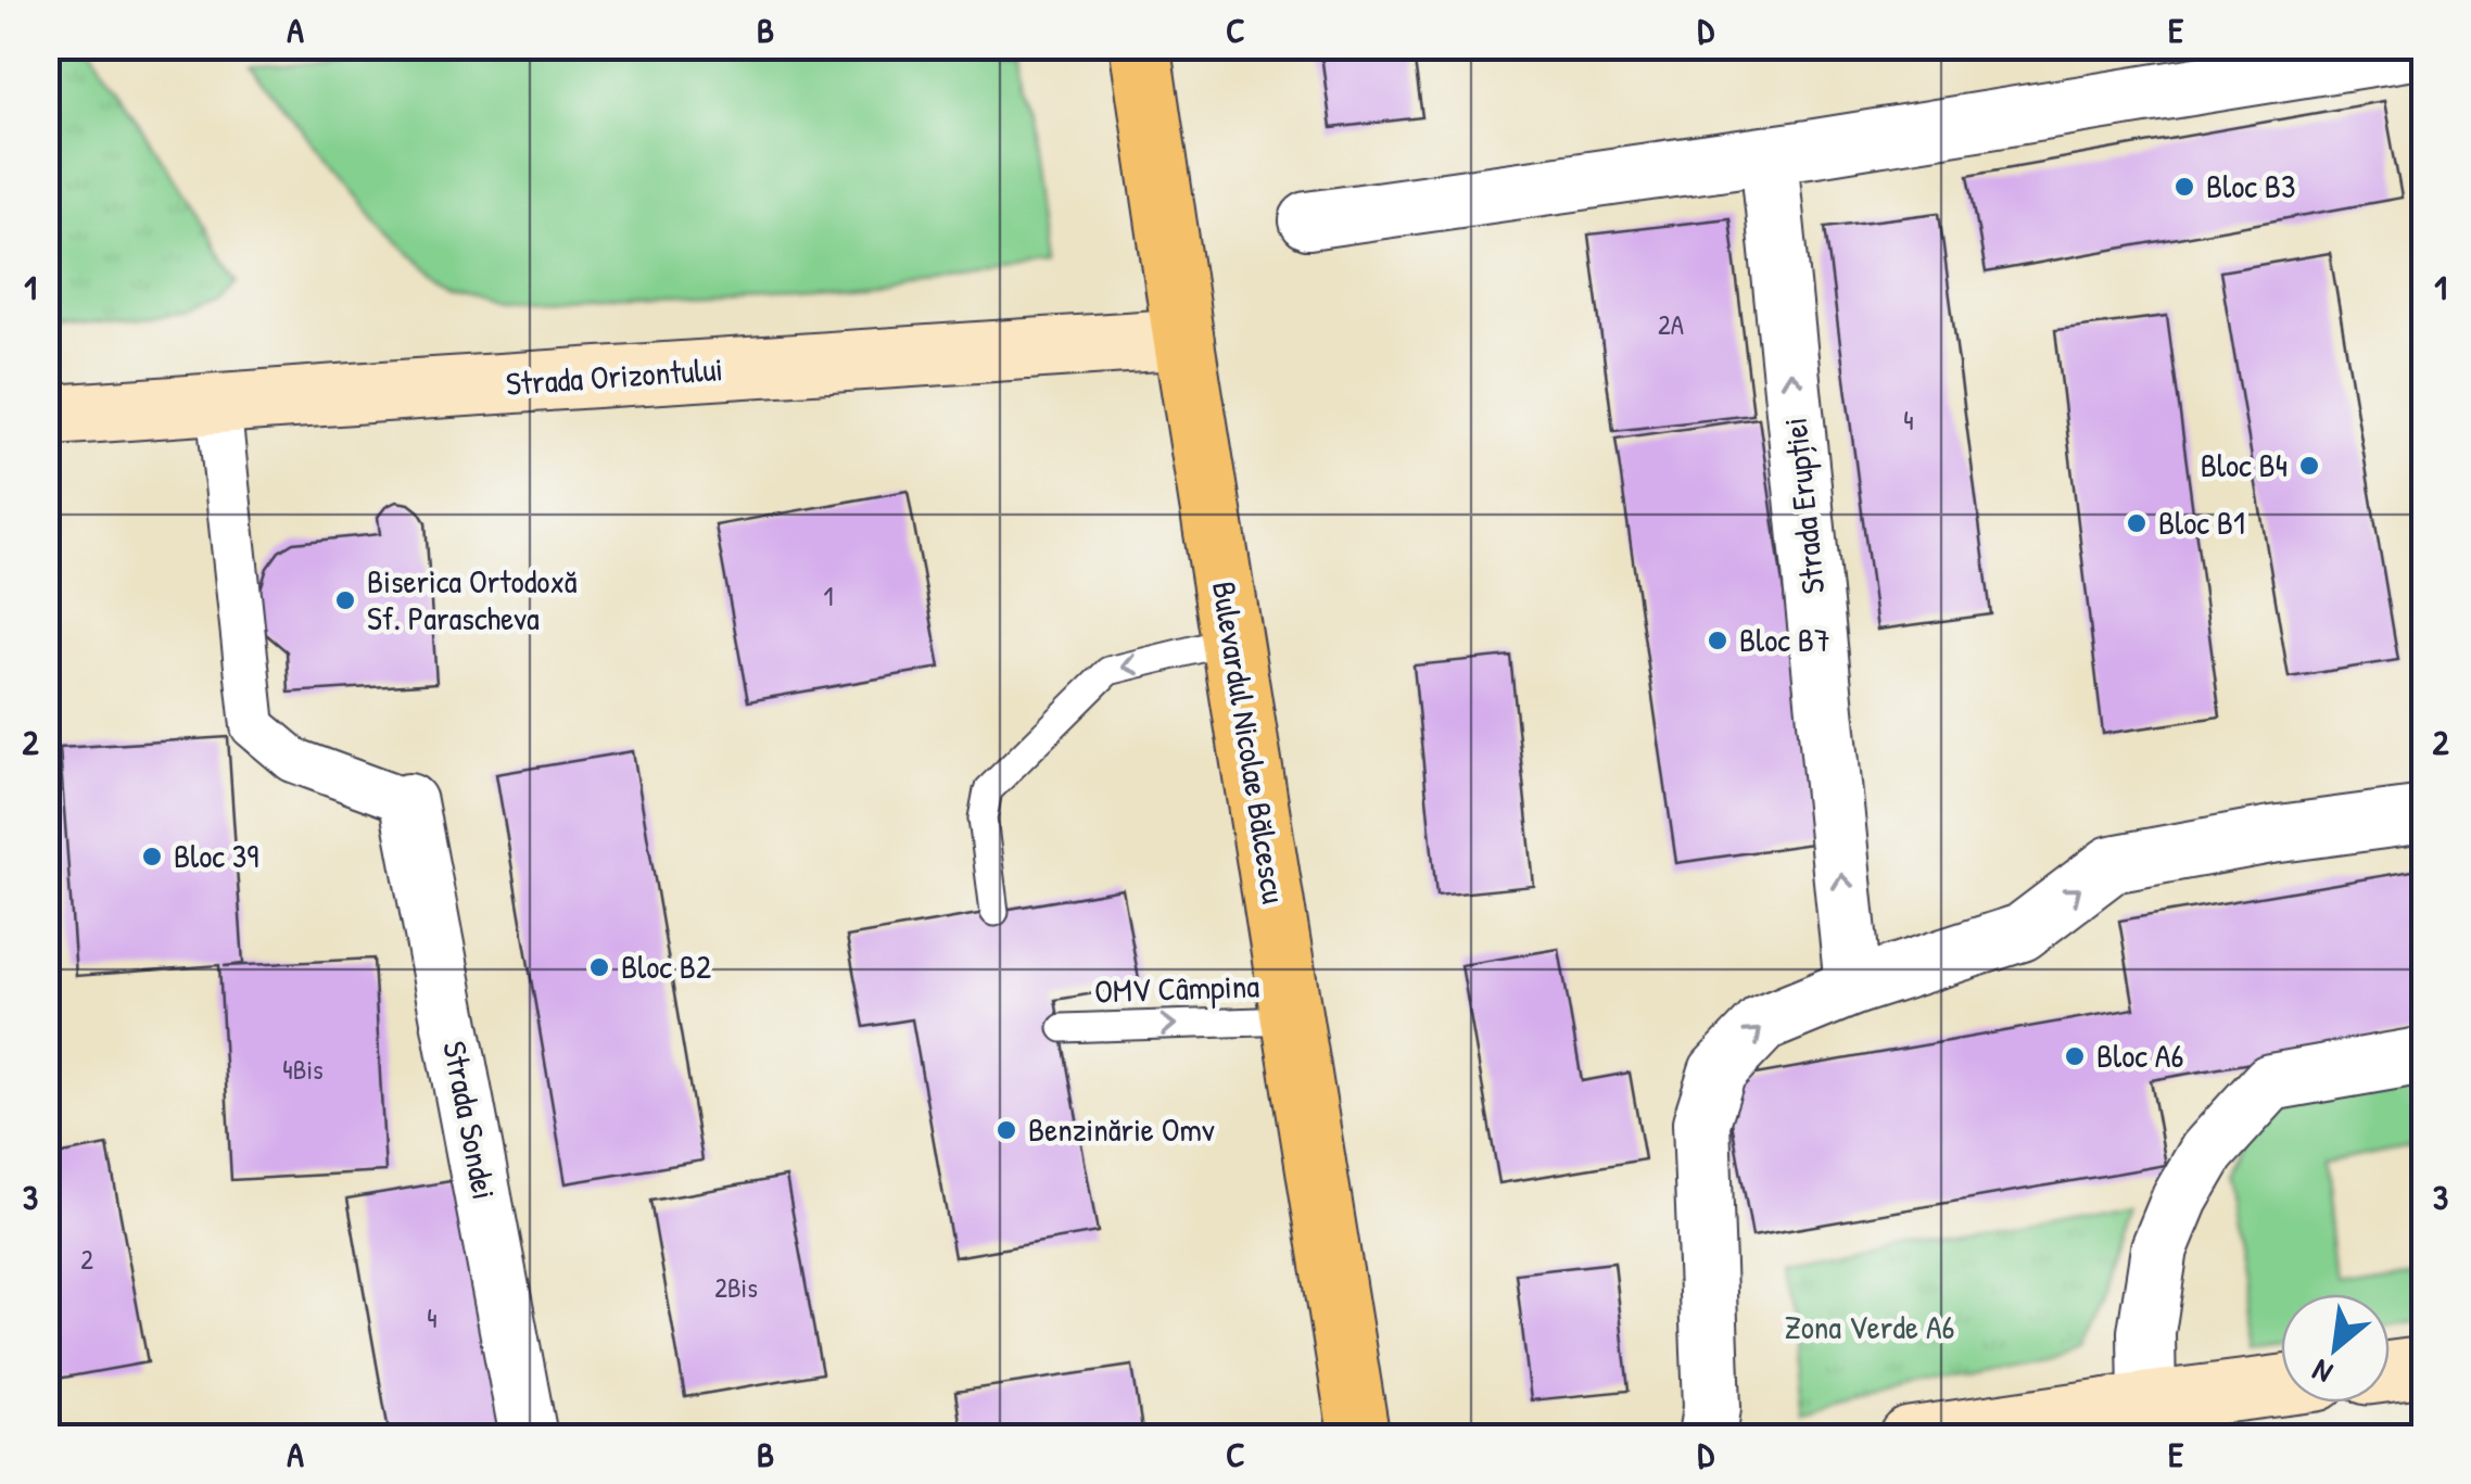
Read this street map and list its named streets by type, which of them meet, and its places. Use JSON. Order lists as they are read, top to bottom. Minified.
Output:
{"streets":{"main road":["Strada Orizontului","Bulevardul Nicolae Bălcescu"],"street":["Strada Erupției","Strada Sondei"],"lane":["OMV Câmpina"]},"crossings":[["Strada Orizontului","Bulevardul Nicolae Bălcescu"],["Bulevardul Nicolae Bălcescu","OMV Câmpina"]],"one_way":["Strada Erupției","OMV Câmpina"],"parks":["Zona Verde A6"],"places":["Bloc B3","Bloc B4","Bloc B1","Biserica Ortodoxă Sf. Parascheva","Bloc B7","Bloc 39","Bloc B2","Bloc A6","Benzinărie Omv"],"house_numbers":["2A","4","1","4Bis","2","2Bis","4"],"north":"bottom left","grid":{"columns":["A","B","C","D","E"],"rows":["1","2","3"]}}
